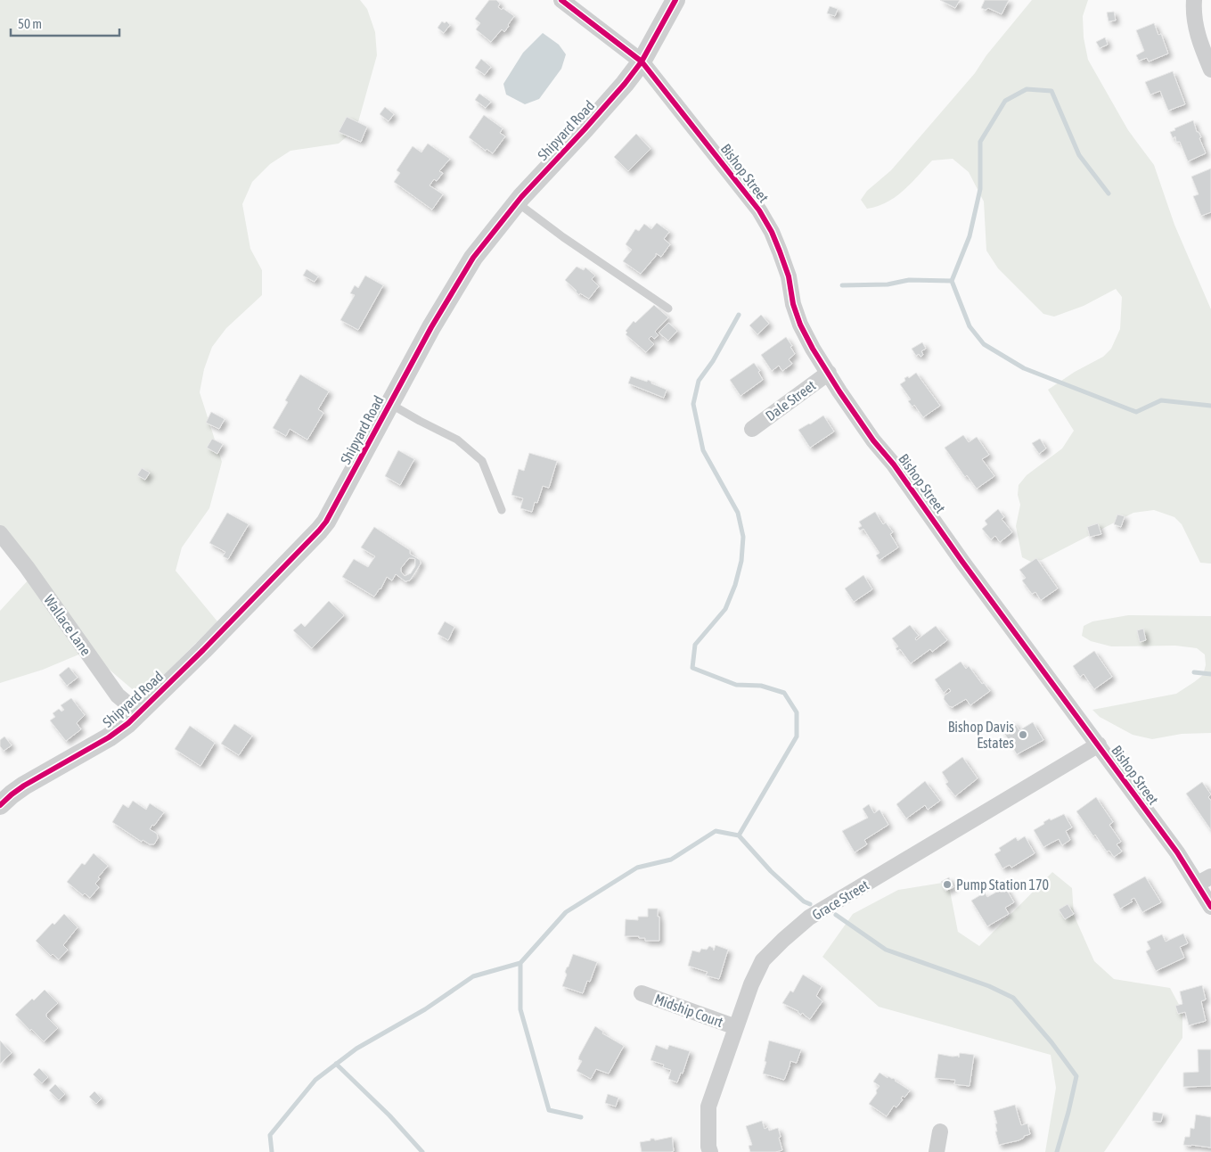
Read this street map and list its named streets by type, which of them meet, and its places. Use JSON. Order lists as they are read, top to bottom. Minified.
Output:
{"streets":{"street":["Shipyard Road","Bishop Street","Dale Street","Wallace Lane","Grace Street","Midship Court"]},"crossings":[["Shipyard Road","Bishop Street"],["Shipyard Road","Wallace Lane"],["Bishop Street","Dale Street"],["Bishop Street","Grace Street"],["Grace Street","Midship Court"]],"places":["Bishop Davis Estates","Pump Station 170"],"scale_bar":"50 m"}
